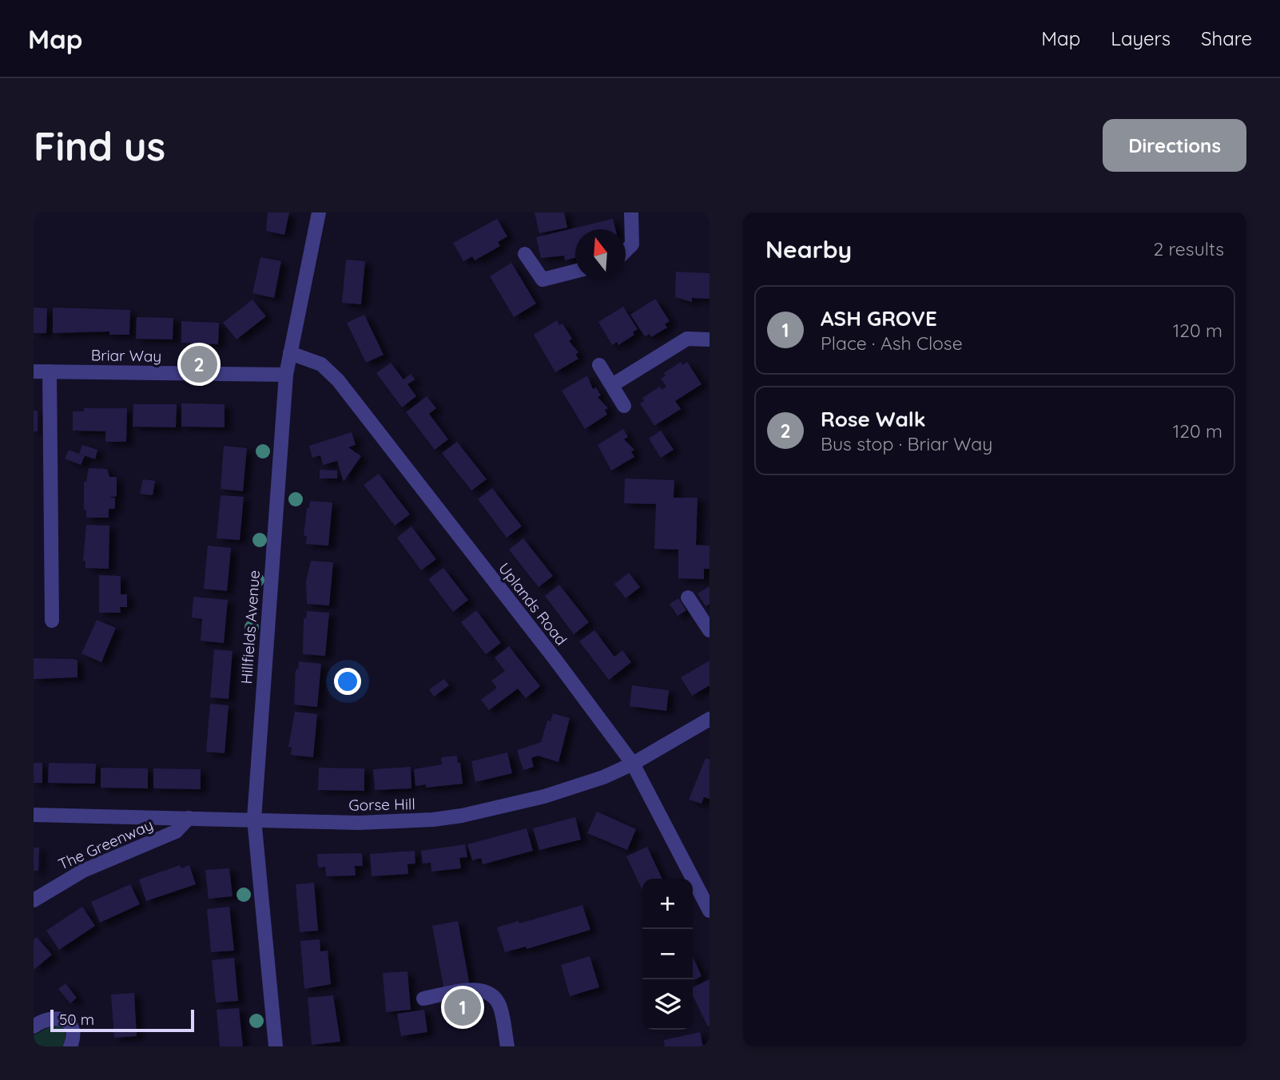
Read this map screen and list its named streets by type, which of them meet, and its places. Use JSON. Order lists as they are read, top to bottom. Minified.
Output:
{"streets":{"street":["Briar Way","Uplands Road","Hillfields Avenue","Gorse Hill","The Greenway"]},"crossings":[["Briar Way","Hillfields Avenue"],["Uplands Road","Hillfields Avenue"],["Uplands Road","Gorse Hill"],["Hillfields Avenue","Gorse Hill"],["Gorse Hill","The Greenway"]],"scale_bar":"50 m","north":"top","page":{"header":"Map","nav":["Map","Layers","Share"],"buttons":"Directions","title":"Find us","heading":["Nearby","2 results"],"list":[{"mark":"1","name":"ASH GROVE","note":"Place · Ash Close","value":"120 m"},{"mark":"2","name":"Rose Walk","note":"Bus stop · Briar Way","value":"120 m"}],"pins":["2","1"],"map_buttons":["+","−"],"scale":"50 m"}}
